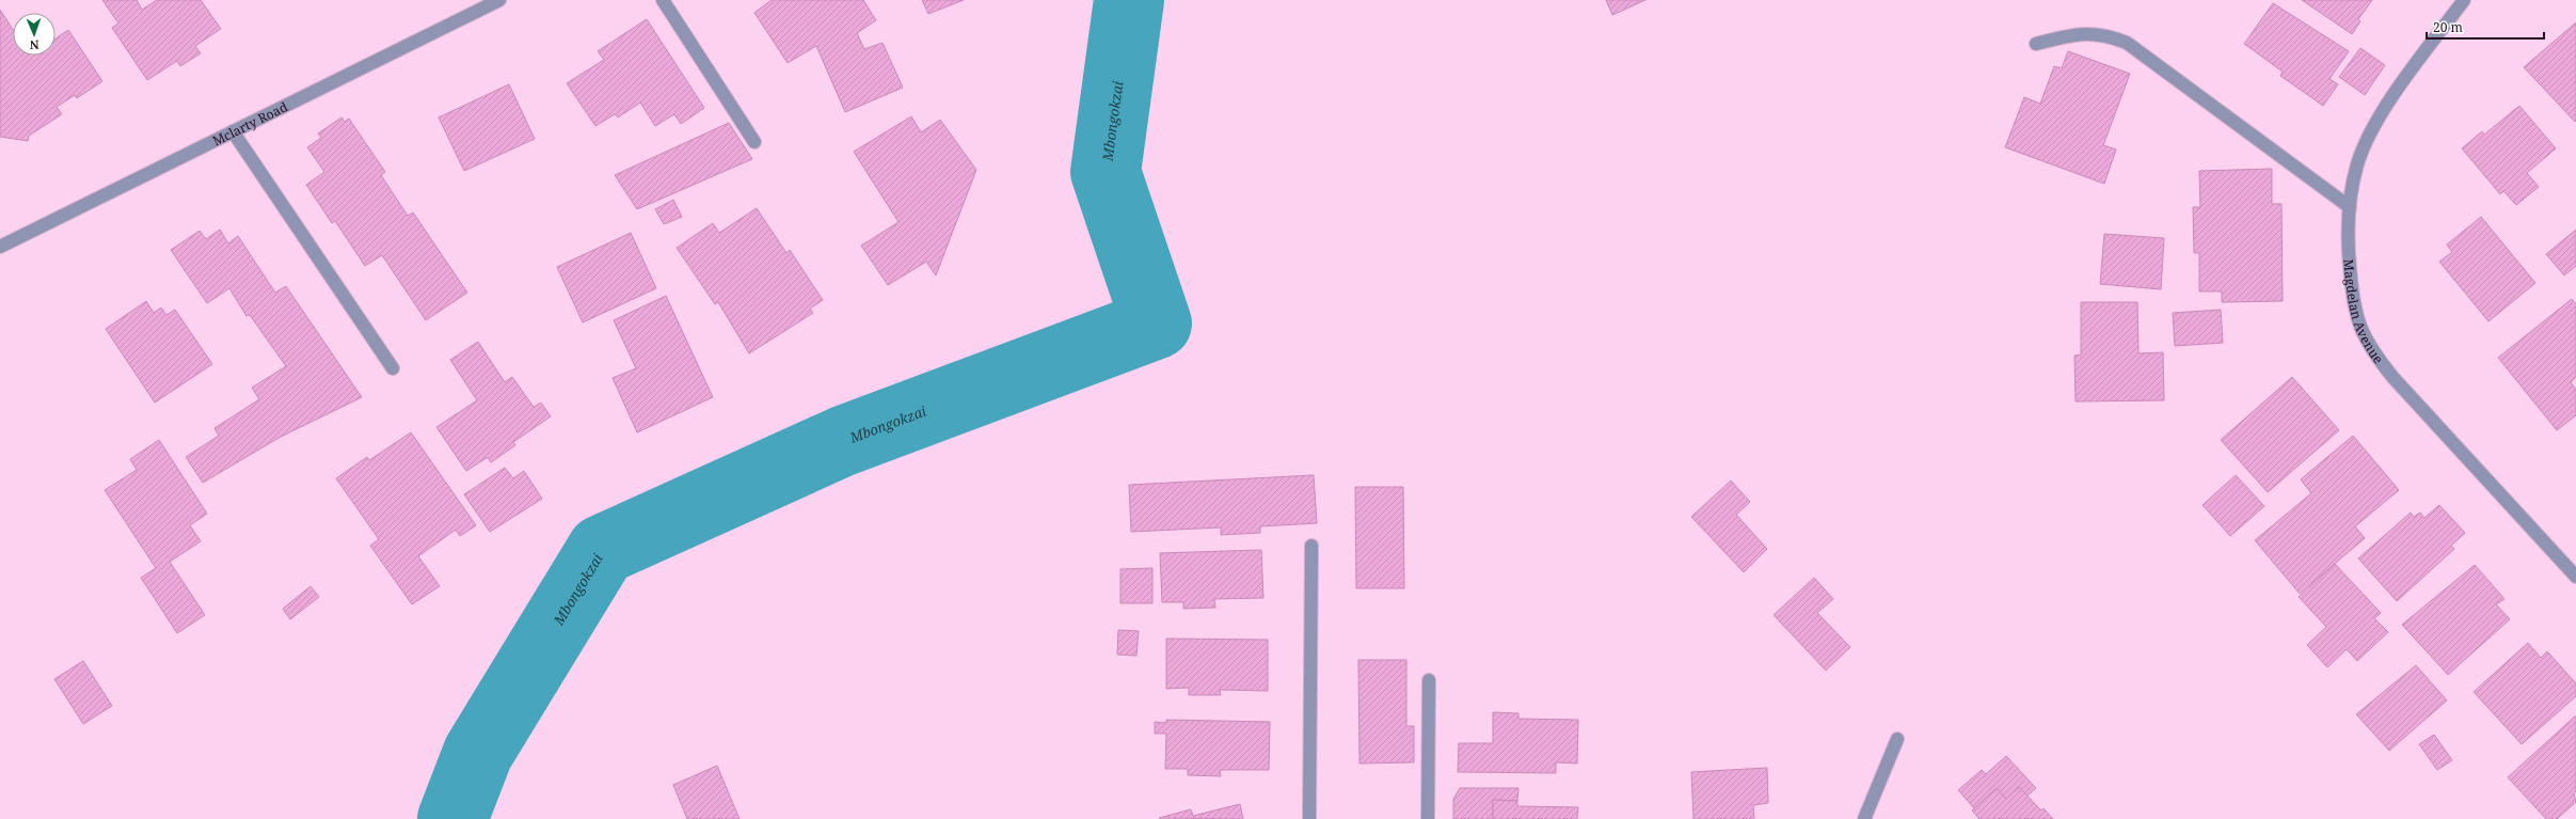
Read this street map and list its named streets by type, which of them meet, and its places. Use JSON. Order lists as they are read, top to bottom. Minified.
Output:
{"streets":{"street":["Mclarty Road","Magdelan Avenue"]},"water":["Mbongokzai"],"scale_bar":"20 m","north":"bottom"}
